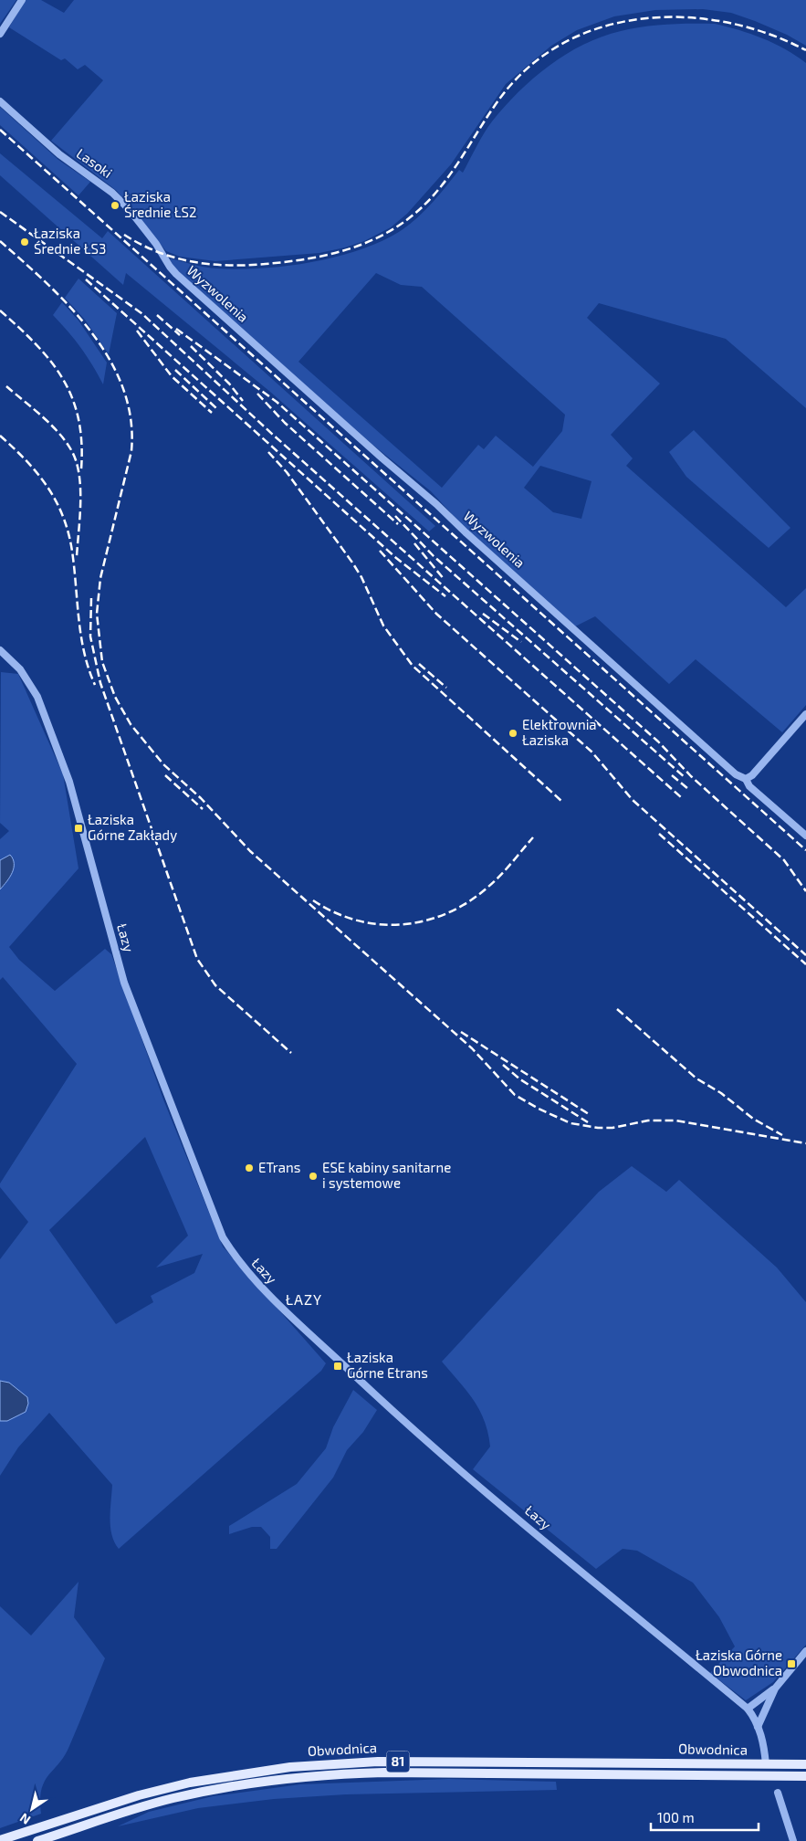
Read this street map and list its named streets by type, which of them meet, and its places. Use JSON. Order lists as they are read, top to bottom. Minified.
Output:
{"streets":{"main road":["Obwodnica","81"],"street":["Lasoki","Wyzwolenia","Łazy"]},"crossings":[["Lasoki","Wyzwolenia"],["Łazy","Obwodnica"]],"districts":["ŁAZY"],"places":{"other":["Łaziska Średnie ŁS2","Łaziska Średnie ŁS3","Elektrownia Łaziska","ETrans","ESE kabiny sanitarne i systemowe"],"transit":["Łaziska Górne Zakłady","Łaziska Górne Etrans","Łaziska Górne Obwodnica"]},"scale_bar":"100 m","north":"bottom left"}
